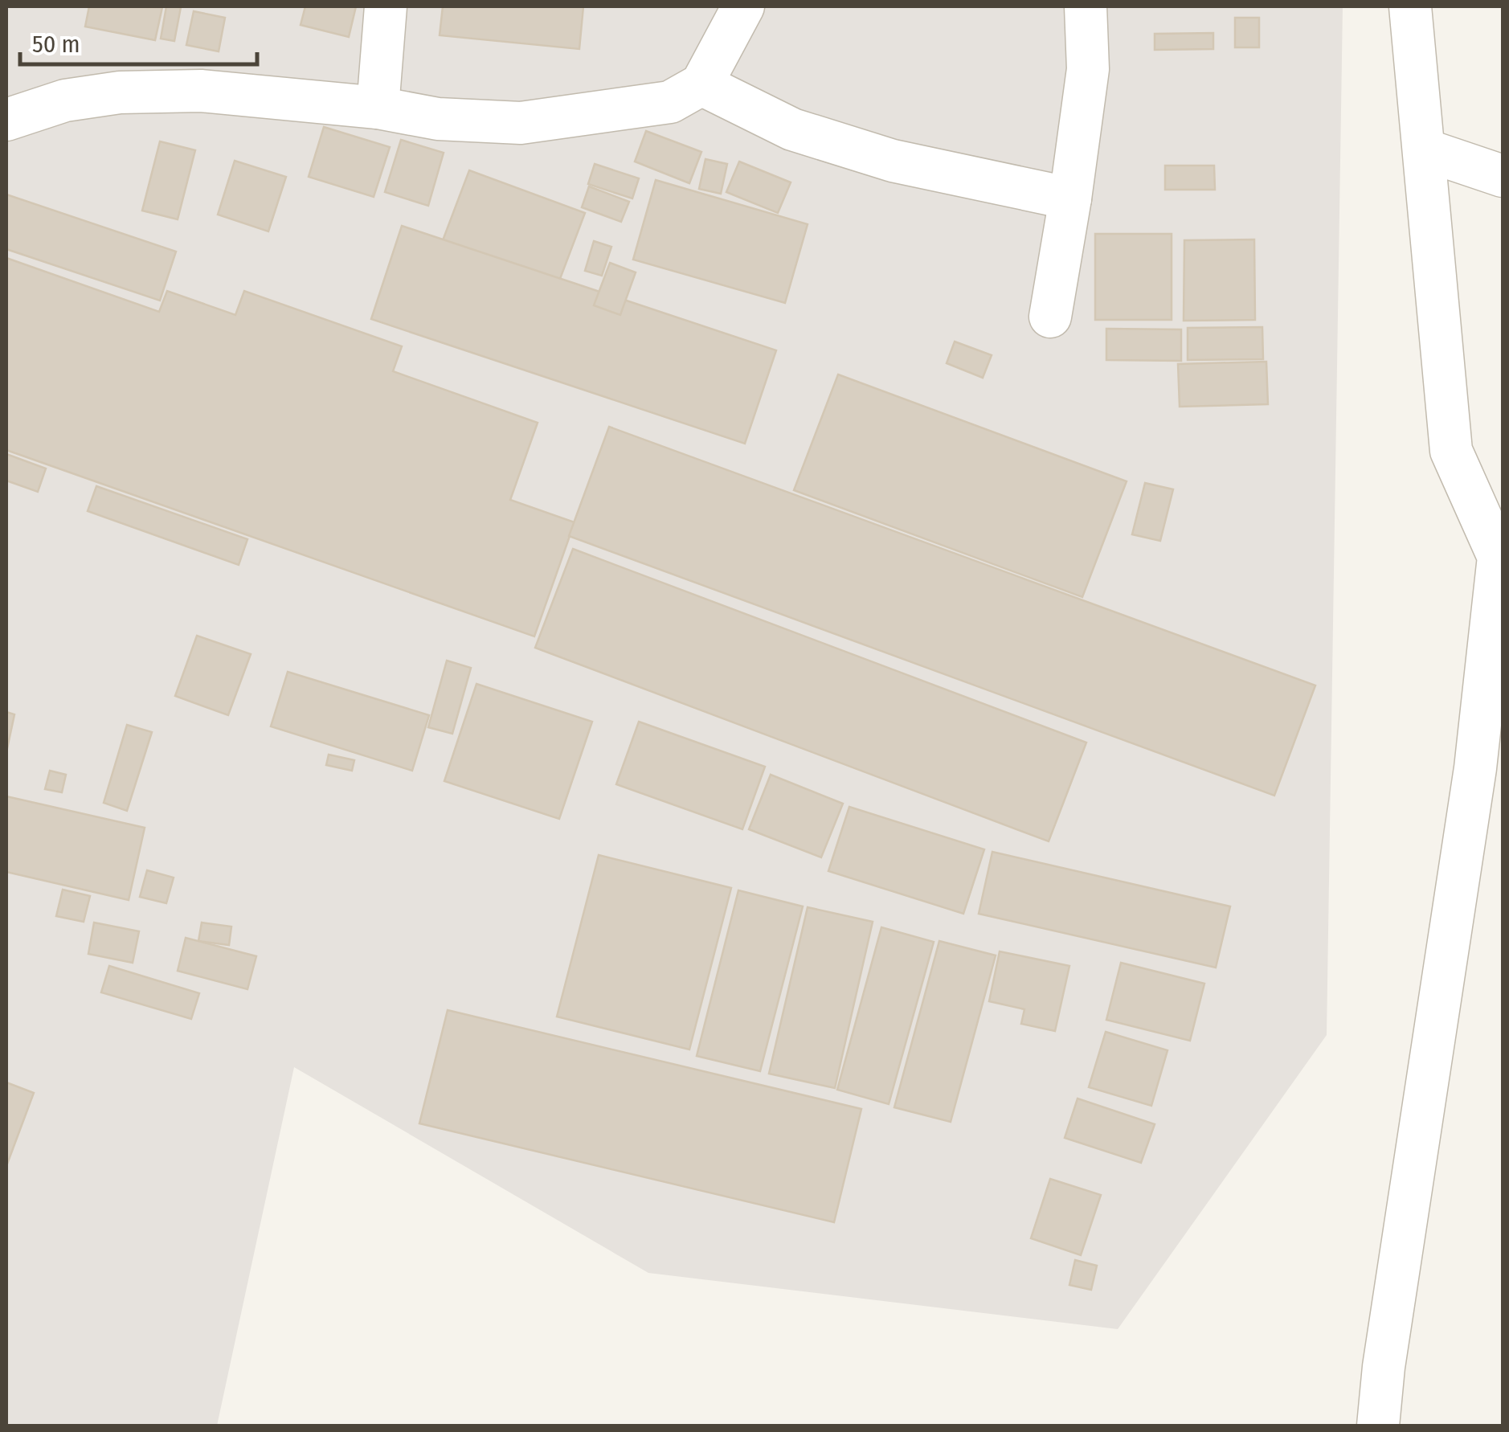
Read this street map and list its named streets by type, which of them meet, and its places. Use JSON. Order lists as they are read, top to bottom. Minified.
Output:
{"scale_bar":"50 m"}
